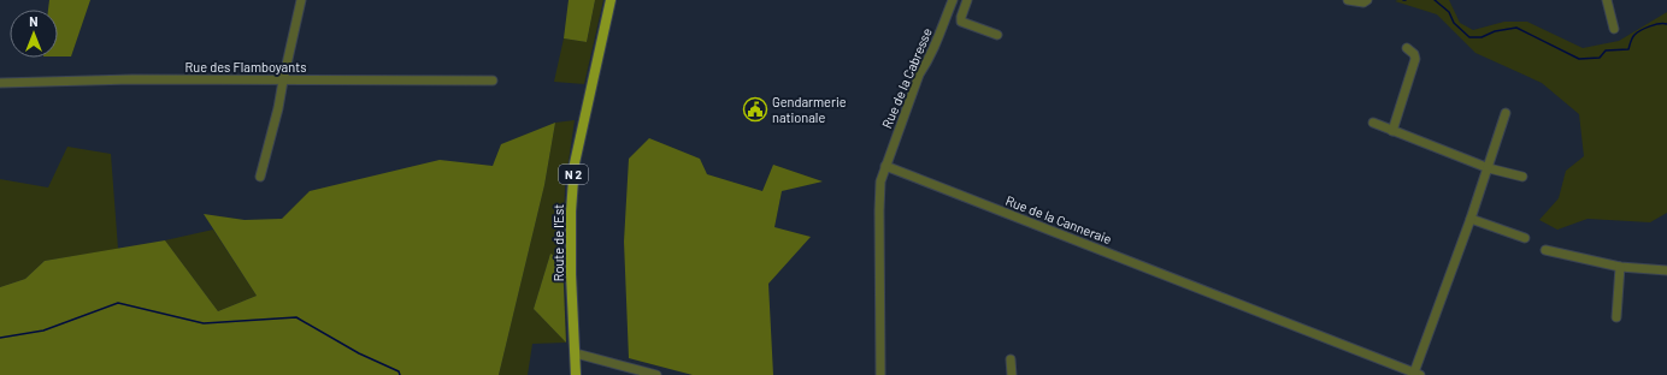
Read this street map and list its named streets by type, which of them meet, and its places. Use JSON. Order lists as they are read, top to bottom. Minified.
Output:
{"streets":{"main road":["N 2","Route de l'Est"],"street":["Rue des Flamboyants","Rue de la Cabresse","Rue de la Canneraie"]},"crossings":[["Rue de la Cabresse","Rue de la Canneraie"]],"places":{"public building":["Gendarmerie nationale"]},"north":"top"}
